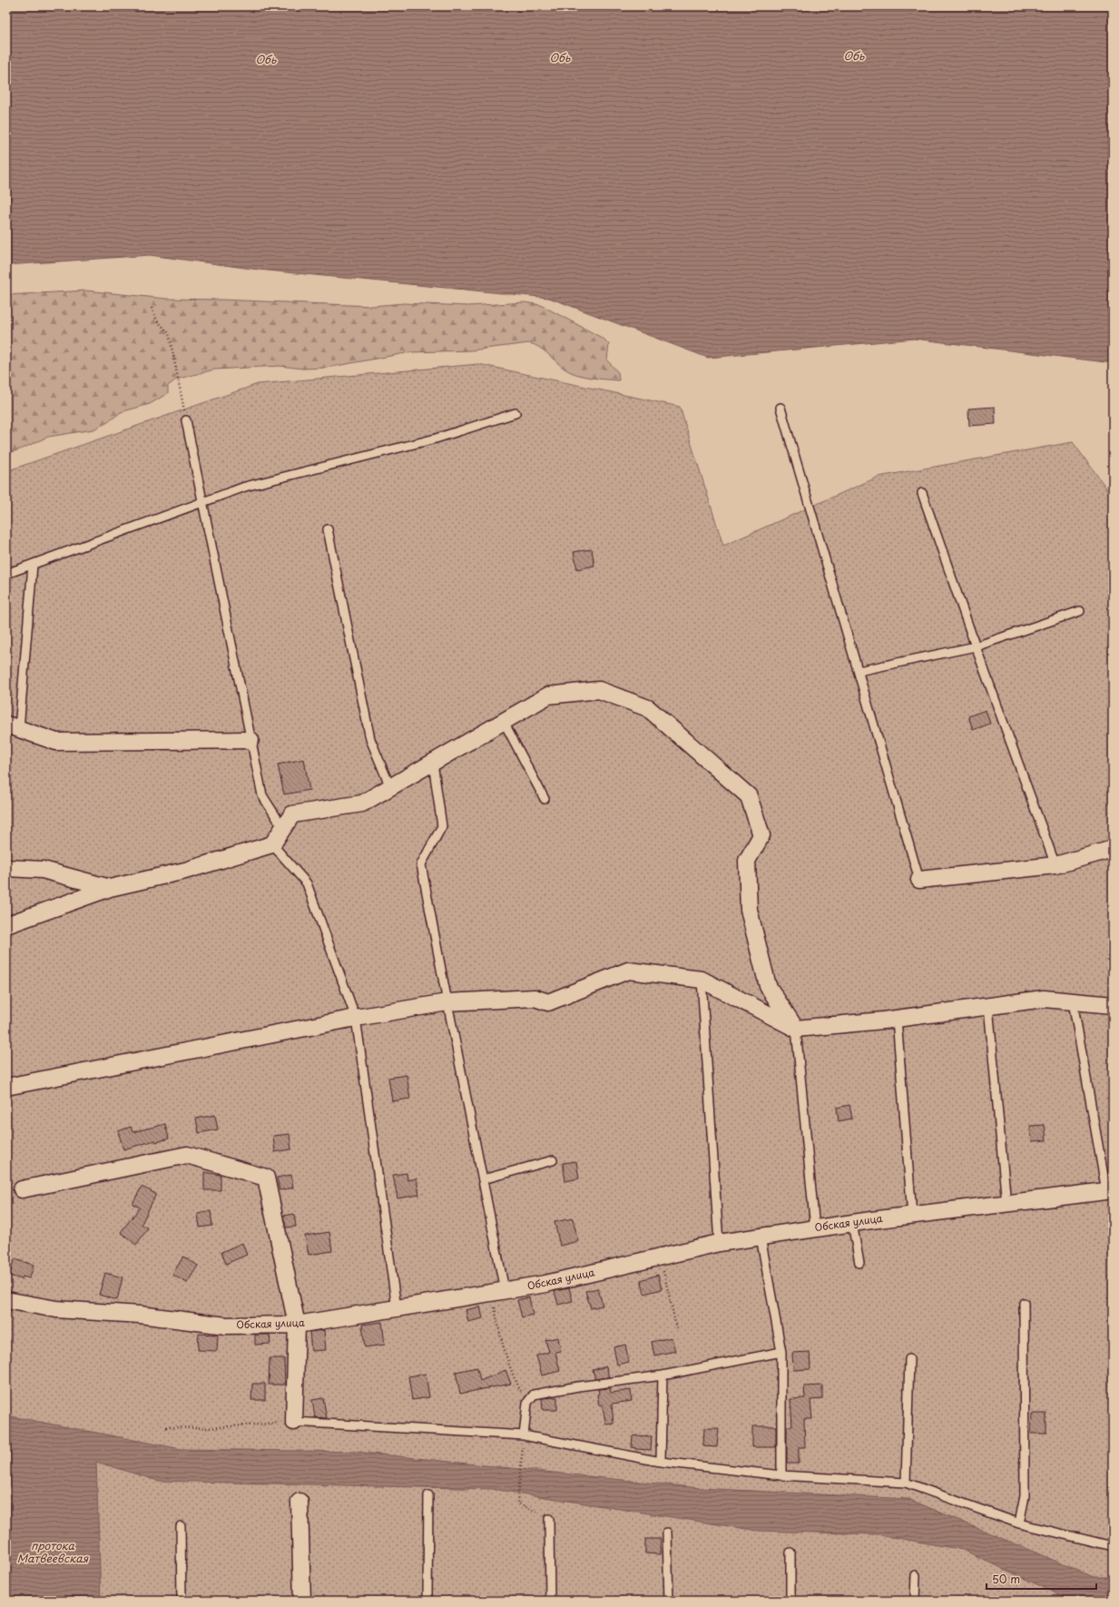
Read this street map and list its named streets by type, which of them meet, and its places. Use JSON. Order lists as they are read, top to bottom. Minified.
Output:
{"streets":{"street":["Обская улица"]},"water":["Обь","протока Матвеевская"],"scale_bar":"50 m"}
